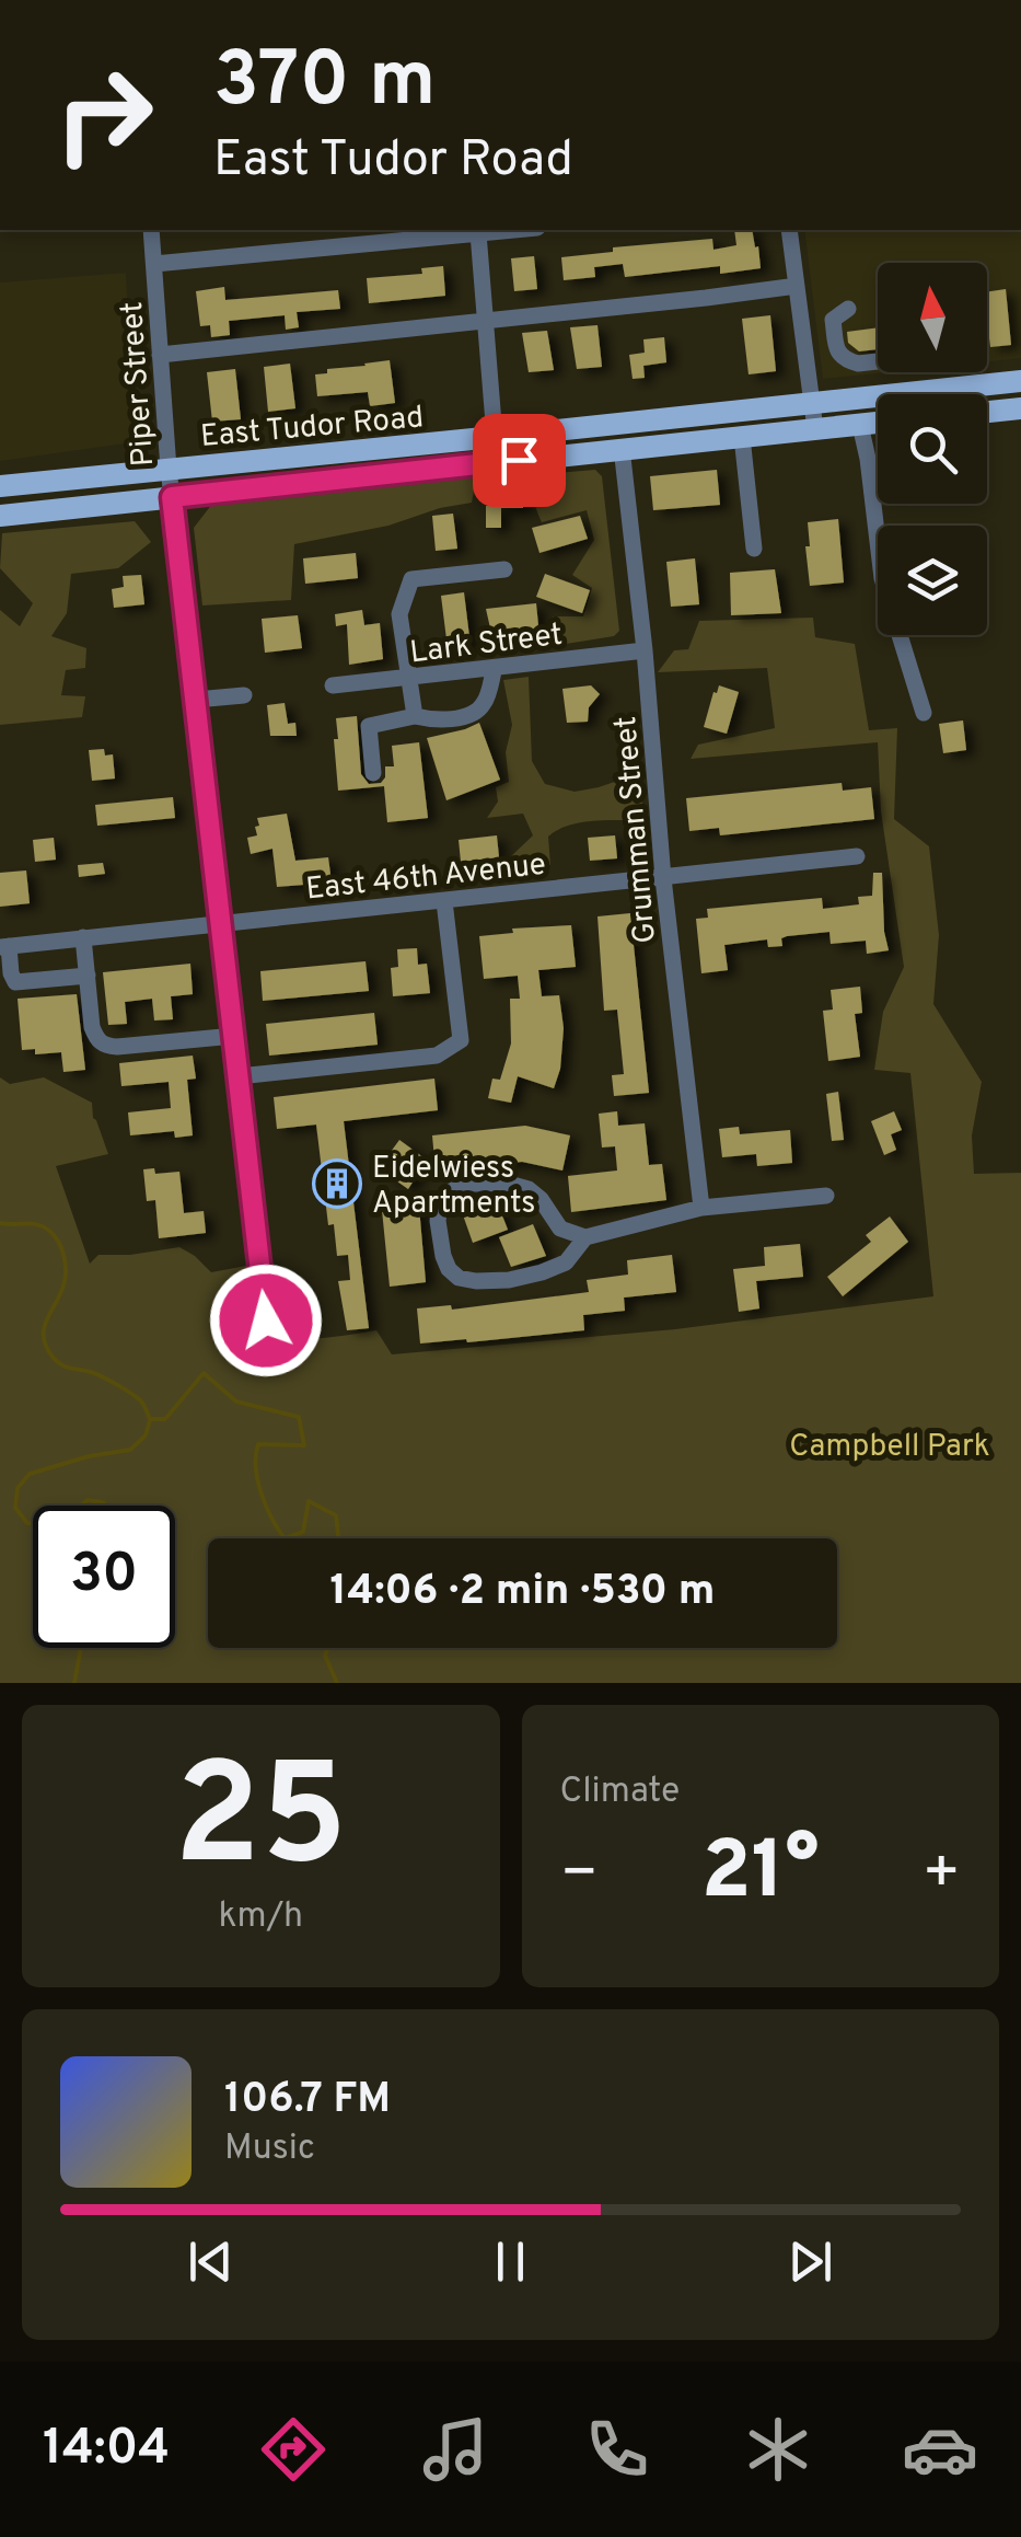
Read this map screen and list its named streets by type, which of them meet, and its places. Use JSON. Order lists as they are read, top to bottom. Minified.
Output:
{"streets":{"main road":["East Tudor Road"],"street":["Piper Street","Lark Street","Grumman Street","East 46th Avenue"]},"crossings":[["Piper Street","East Tudor Road"],["Piper Street","East 46th Avenue"],["East Tudor Road","Grumman Street"],["Lark Street","Grumman Street"],["Grumman Street","East 46th Avenue"]],"parks":["Campbell Park"],"places":{"building":["Eidelwiess Apartments"]},"north":"top","page":{"turn":["370 m","East Tudor Road"],"limit":"30","trip":"14:06 · 2 min · 530 m","tile":[["25","km/h"],"Climate"],"heat":["−","21°","+"],"song":["106.7 FM","Music"],"tabs":"14:04"}}
